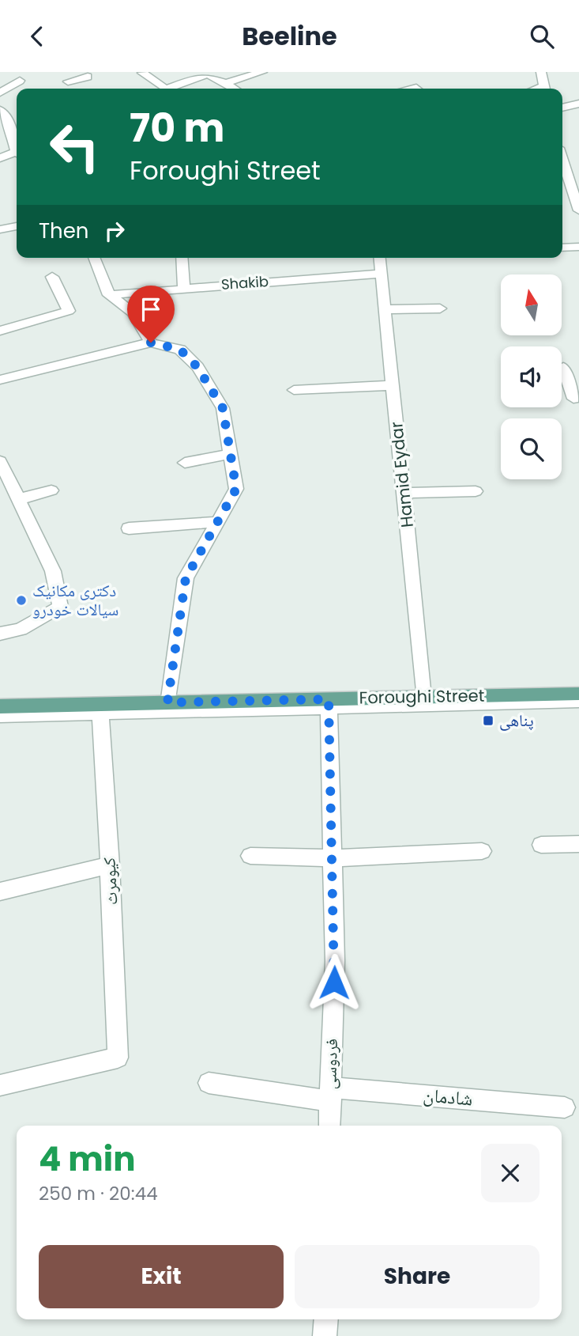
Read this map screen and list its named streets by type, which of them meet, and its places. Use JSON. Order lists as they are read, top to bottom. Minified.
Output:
{"streets":{"main road":["Foroughi Street"],"street":["Shakib","Hamid Eydar","کیومرث","فردوسی","شادمان"]},"crossings":[["Shakib","Hamid Eydar"],["Hamid Eydar","Foroughi Street"],["Foroughi Street","کیومرث"],["Foroughi Street","فردوسی"],["فردوسی","شادمان"]],"places":{"other":["دکتری مکانیک سیالات خودرو"],"transit":["پناهی"]},"north":"top","page":{"header":"Beeline","turn":["70 m","Foroughi Street"],"then":"Then","heading":["4 min","250 m · 20:44"],"buttons":["Exit","Share"]}}
